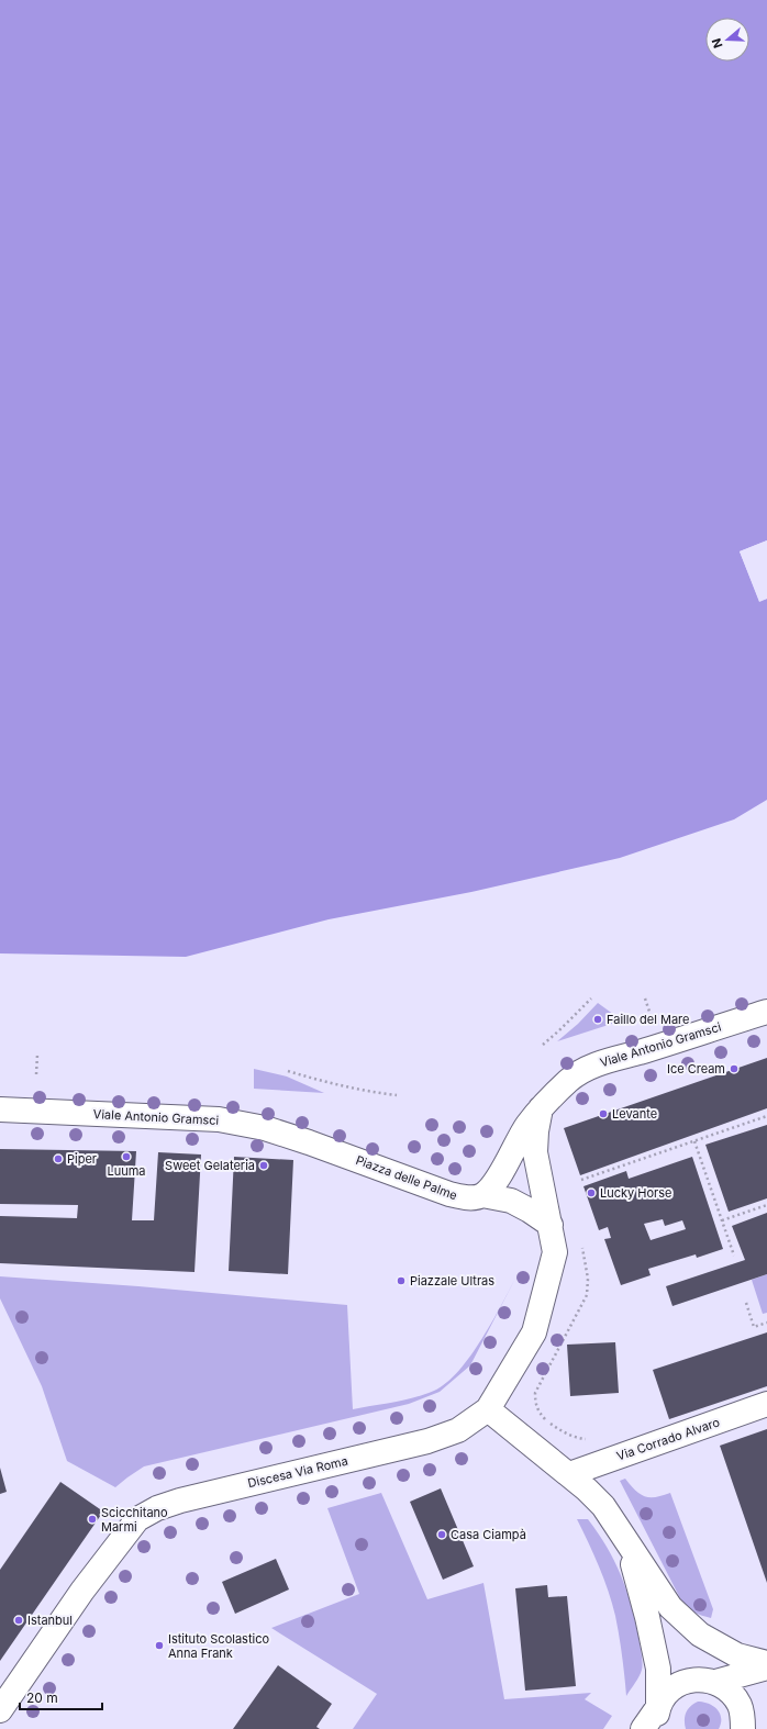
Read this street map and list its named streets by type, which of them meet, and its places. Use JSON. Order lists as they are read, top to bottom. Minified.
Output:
{"streets":{"street":["Viale Antonio Gramsci","Piazza delle Palme","Via Corrado Alvaro","Discesa Via Roma"]},"crossings":[["Viale Antonio Gramsci","Piazza delle Palme"],["Viale Antonio Gramsci","Discesa Via Roma"],["Piazza delle Palme","Discesa Via Roma"]],"places":["Faillo del Mare","Ice Cream","Levante","Luuma","Piper","Sweet Gelateria","Lucky Horse","Piazzale Ultras","Scicchitano Marmi","Casa Ciampà","Istanbul","Istituto Scolastico Anna Frank"],"scale_bar":"20 m","north":"left"}
